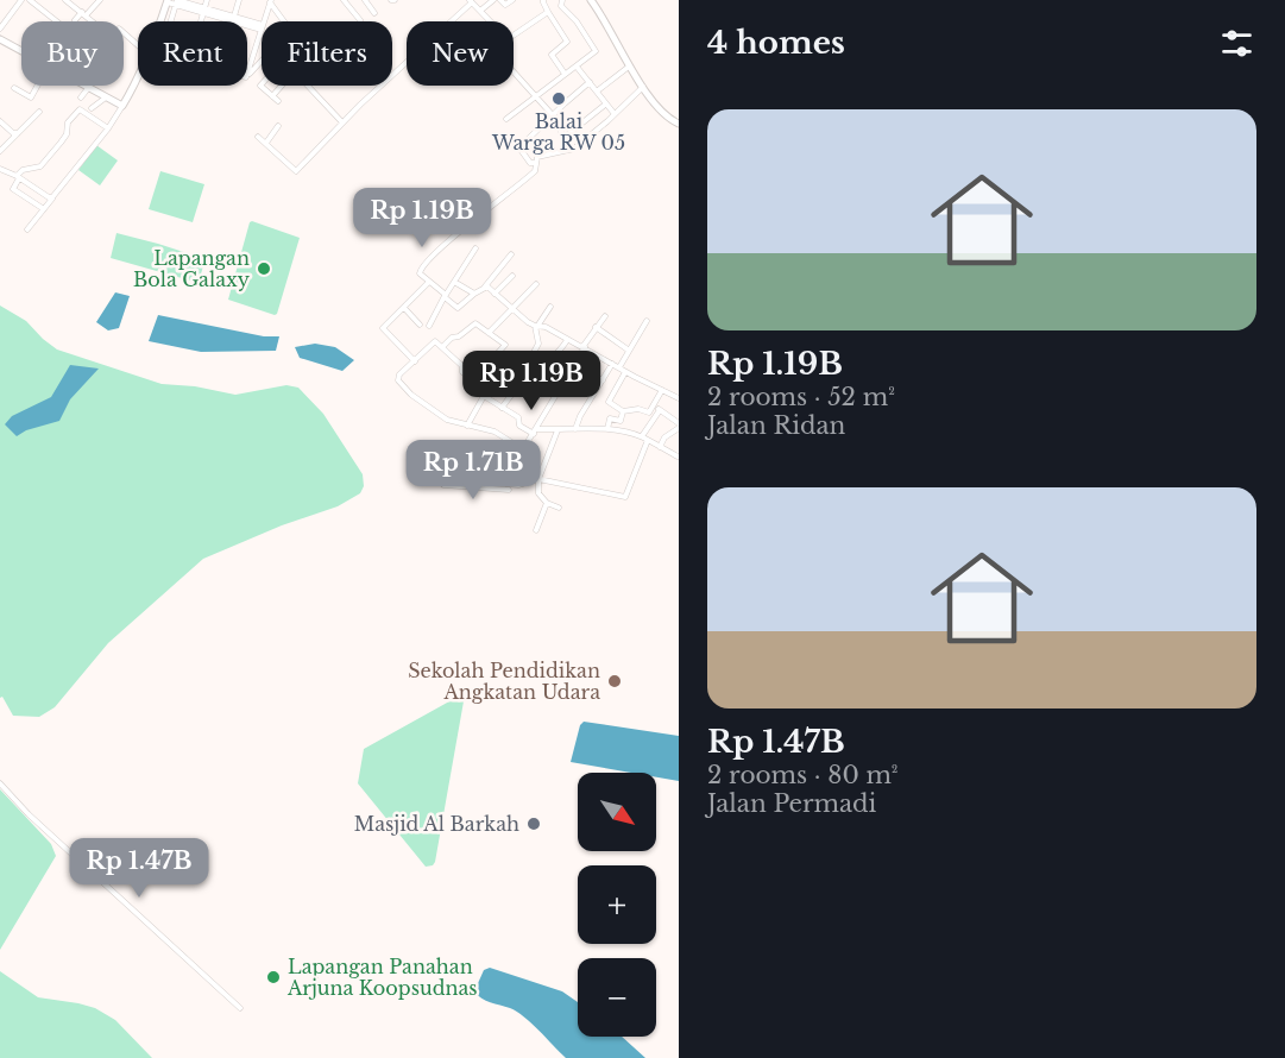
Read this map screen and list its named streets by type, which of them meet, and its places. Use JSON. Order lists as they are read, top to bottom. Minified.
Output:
{"places":["Balai Warga RW 05","Lapangan Bola Galaxy","Sekolah Pendidikan Angkatan Udara","Masjid Al Barkah","Lapangan Panahan Arjuna Koopsudnas"],"north":"bottom right","page":{"heading":"4 homes","chip":["Buy","Rent","Filters","New"],"list":[{"name":"Rp 1.19B","note":"2 rooms · 52 m² · Jalan Ridan"},{"name":"Rp 1.47B","note":"2 rooms · 80 m² · Jalan Permadi"}],"price":["Rp 1.19B","Rp 1.19B","Rp 1.71B","Rp 1.47B"],"map_buttons":["+","−"]}}
